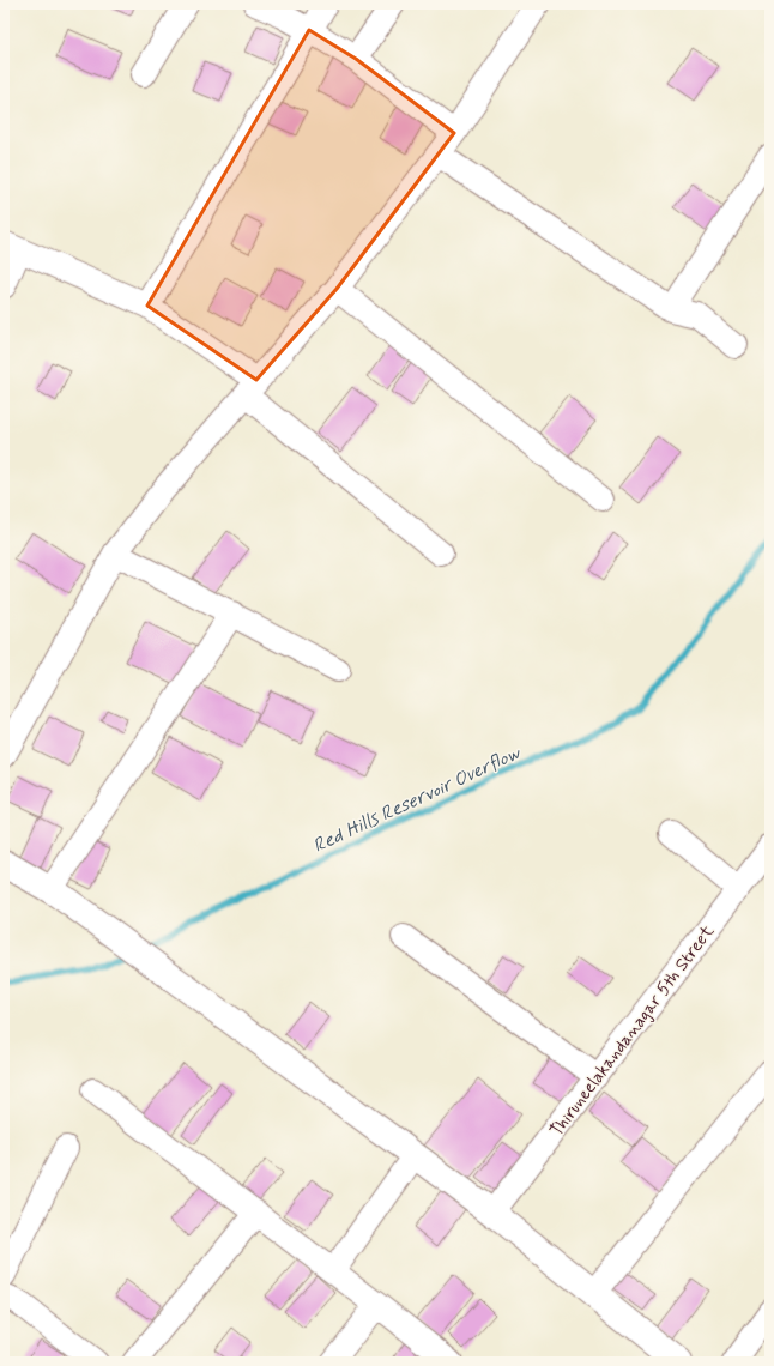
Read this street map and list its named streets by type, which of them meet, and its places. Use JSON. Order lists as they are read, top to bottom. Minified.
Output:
{"streets":{"street":["Thiruneelakandanagar 5th Street"]},"water":["Red Hills Reservoir Overflow"]}
